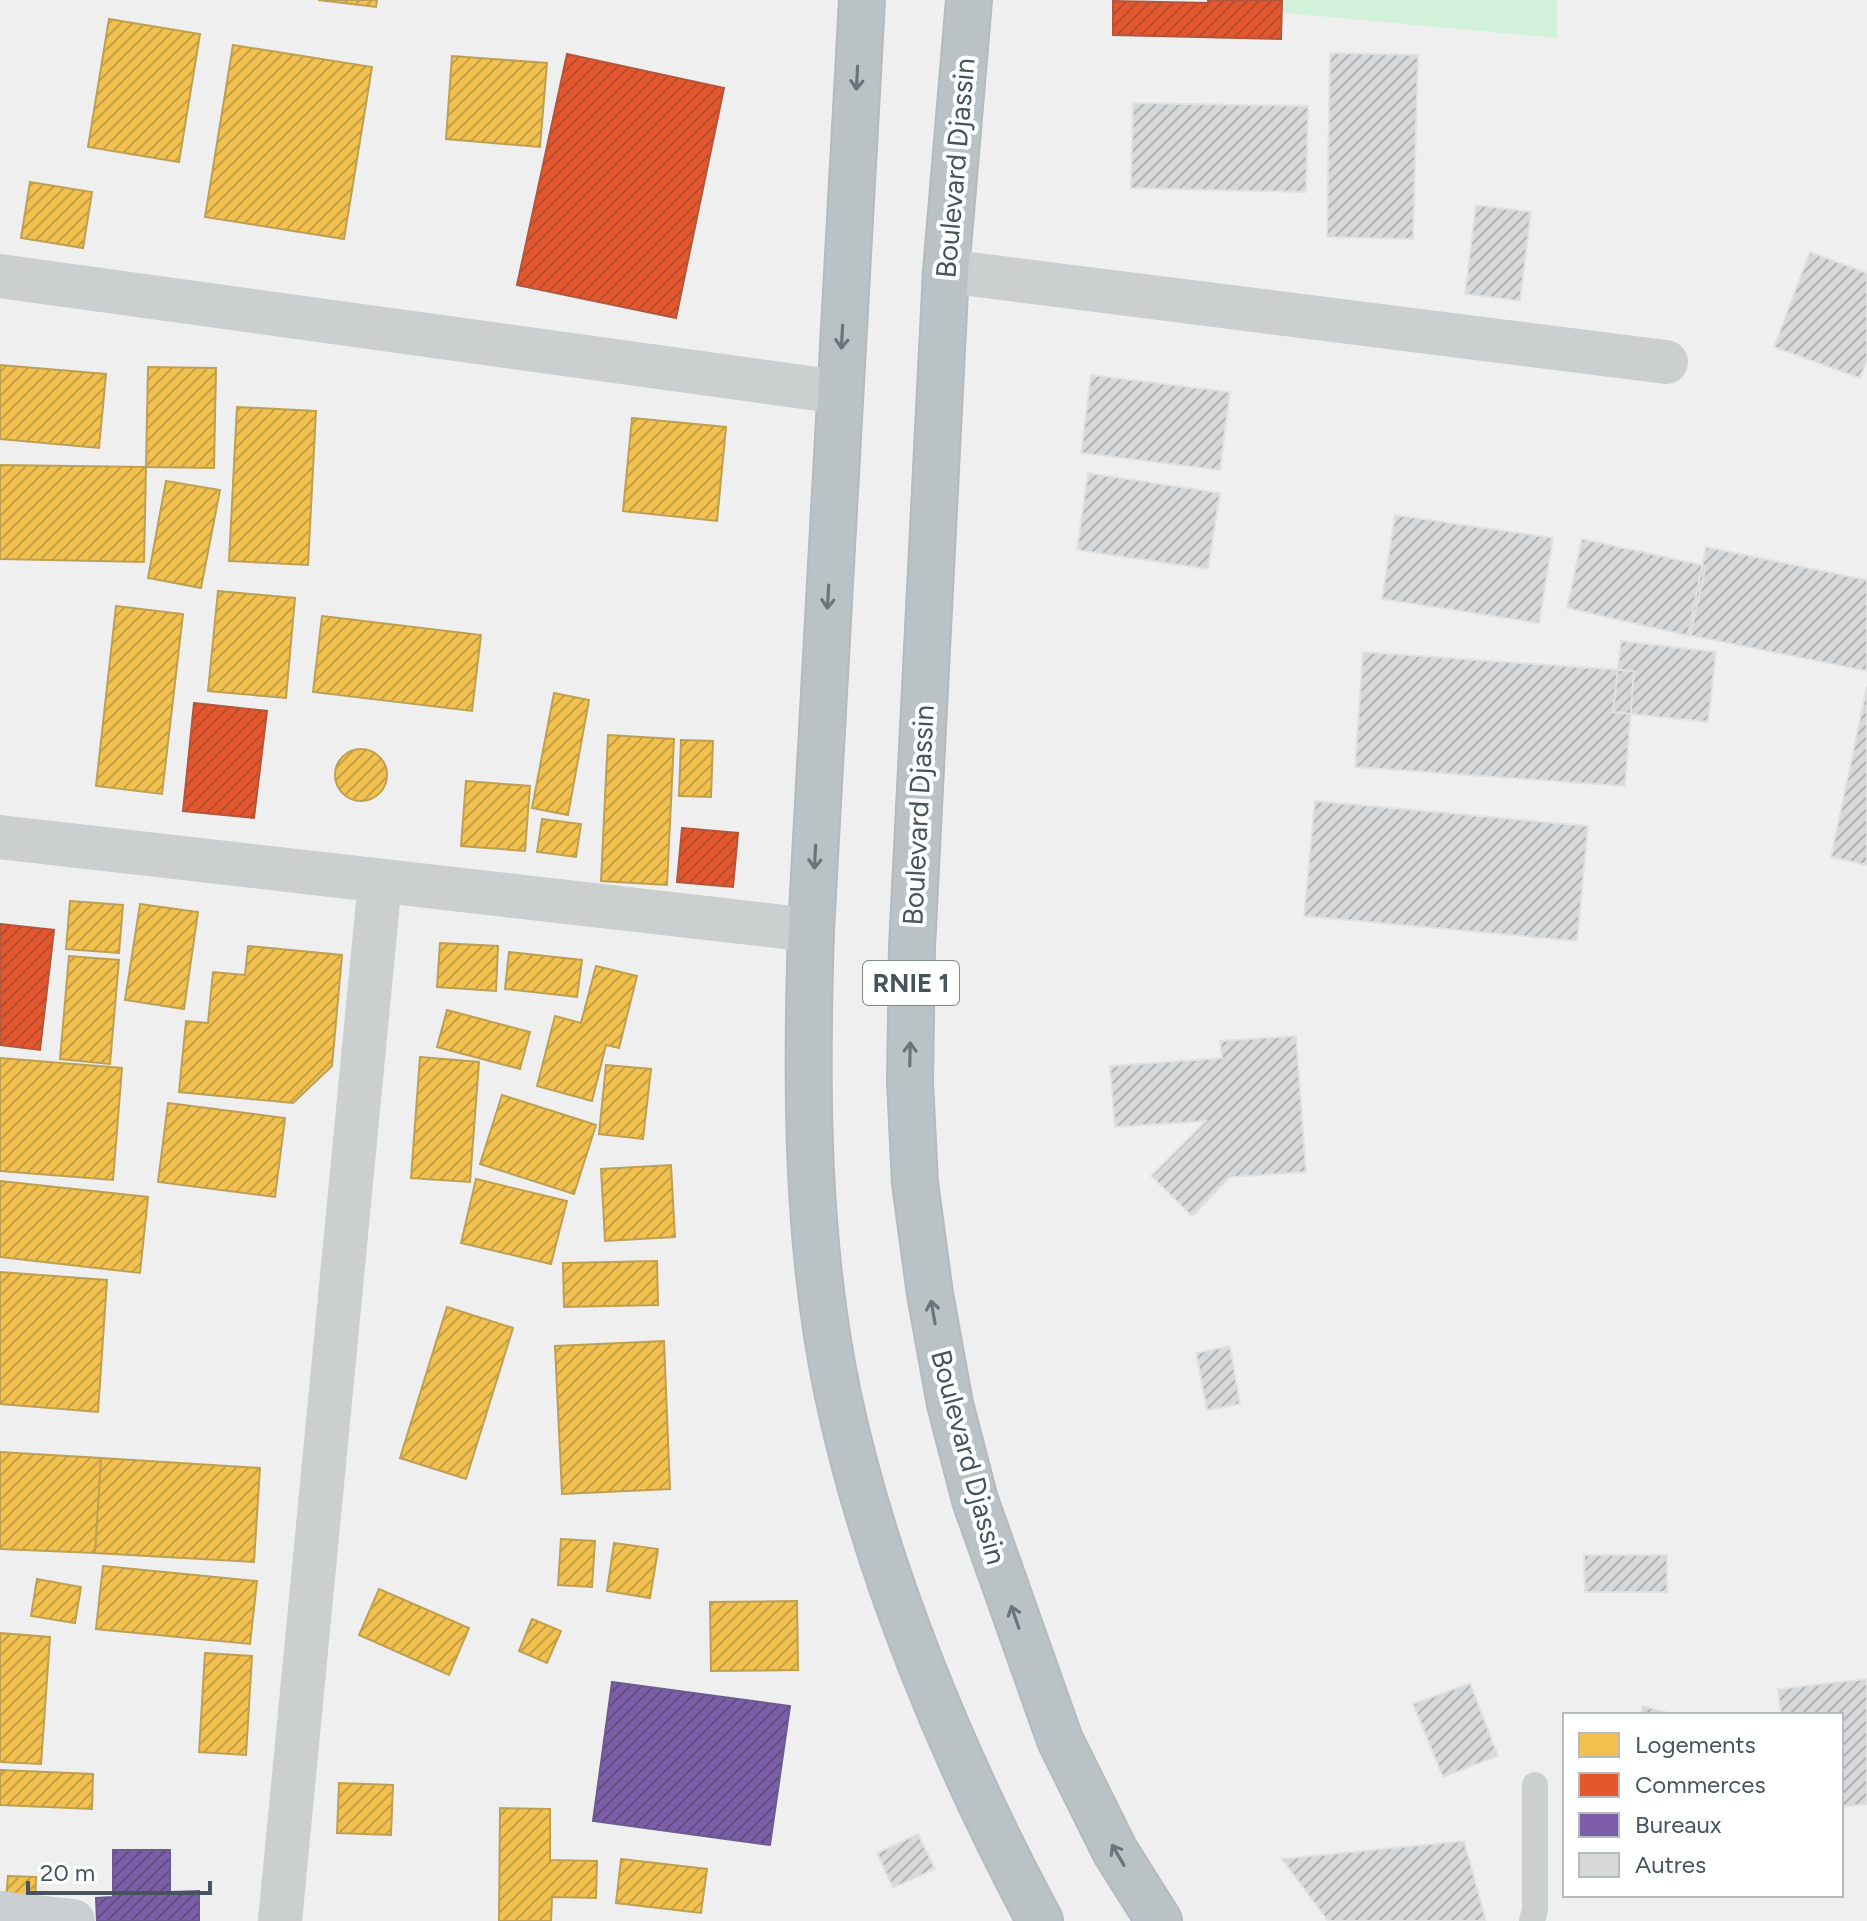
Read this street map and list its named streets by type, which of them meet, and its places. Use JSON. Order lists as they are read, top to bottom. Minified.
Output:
{"streets":{"highway":["Boulevard Djassin","RNIE 1"]},"legend":["Logements","Commerces","Bureaux","Autres"],"scale_bar":"20 m"}
